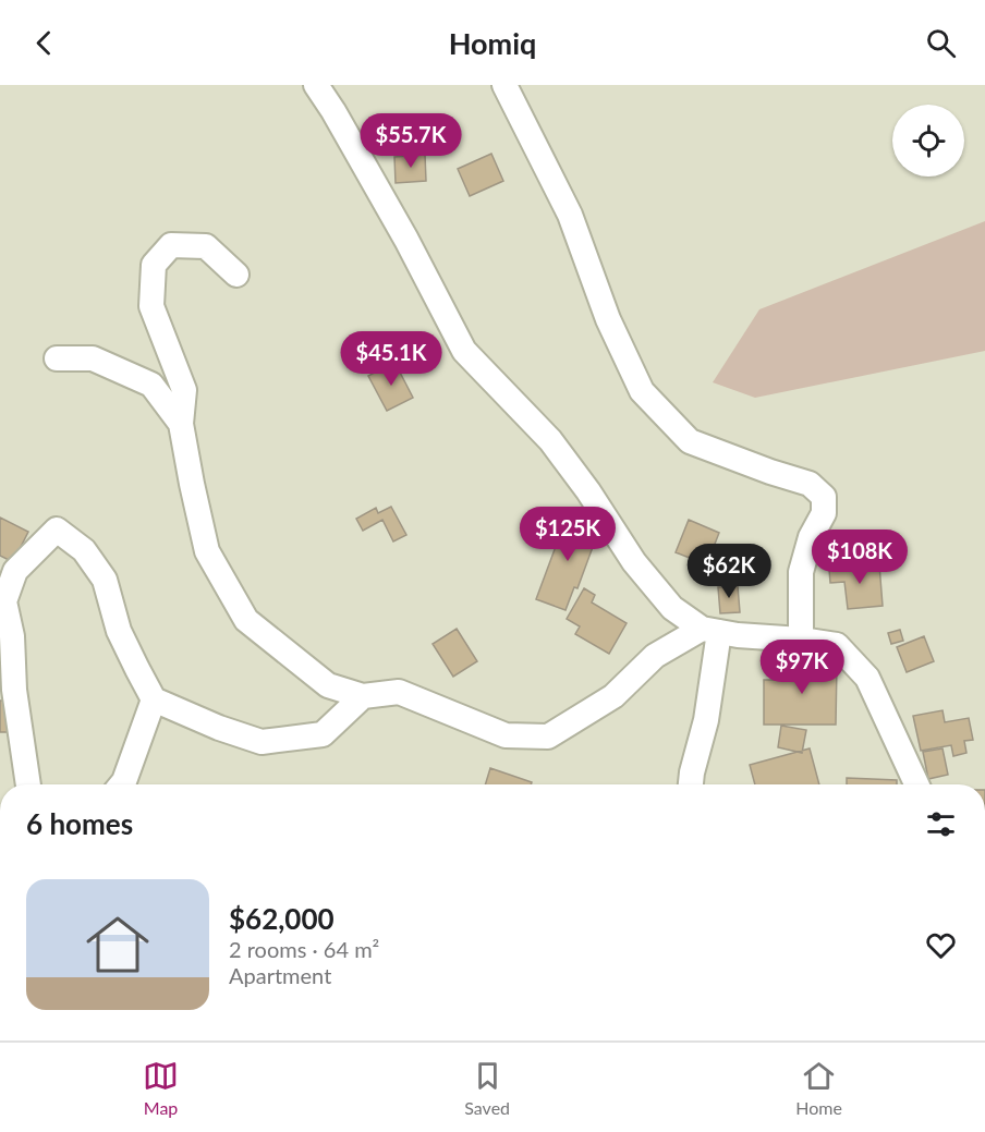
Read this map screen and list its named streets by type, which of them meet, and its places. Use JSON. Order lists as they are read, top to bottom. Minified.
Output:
{"page":{"header":"Homiq","price":["$55.7K","$45.1K","$125K","$108K","$62K","$97K"],"heading":"6 homes","list":[{"name":"$62,000","note":"2 rooms · 64 m² · Apartment"}],"tabs":["Map","Saved","Home"]}}
